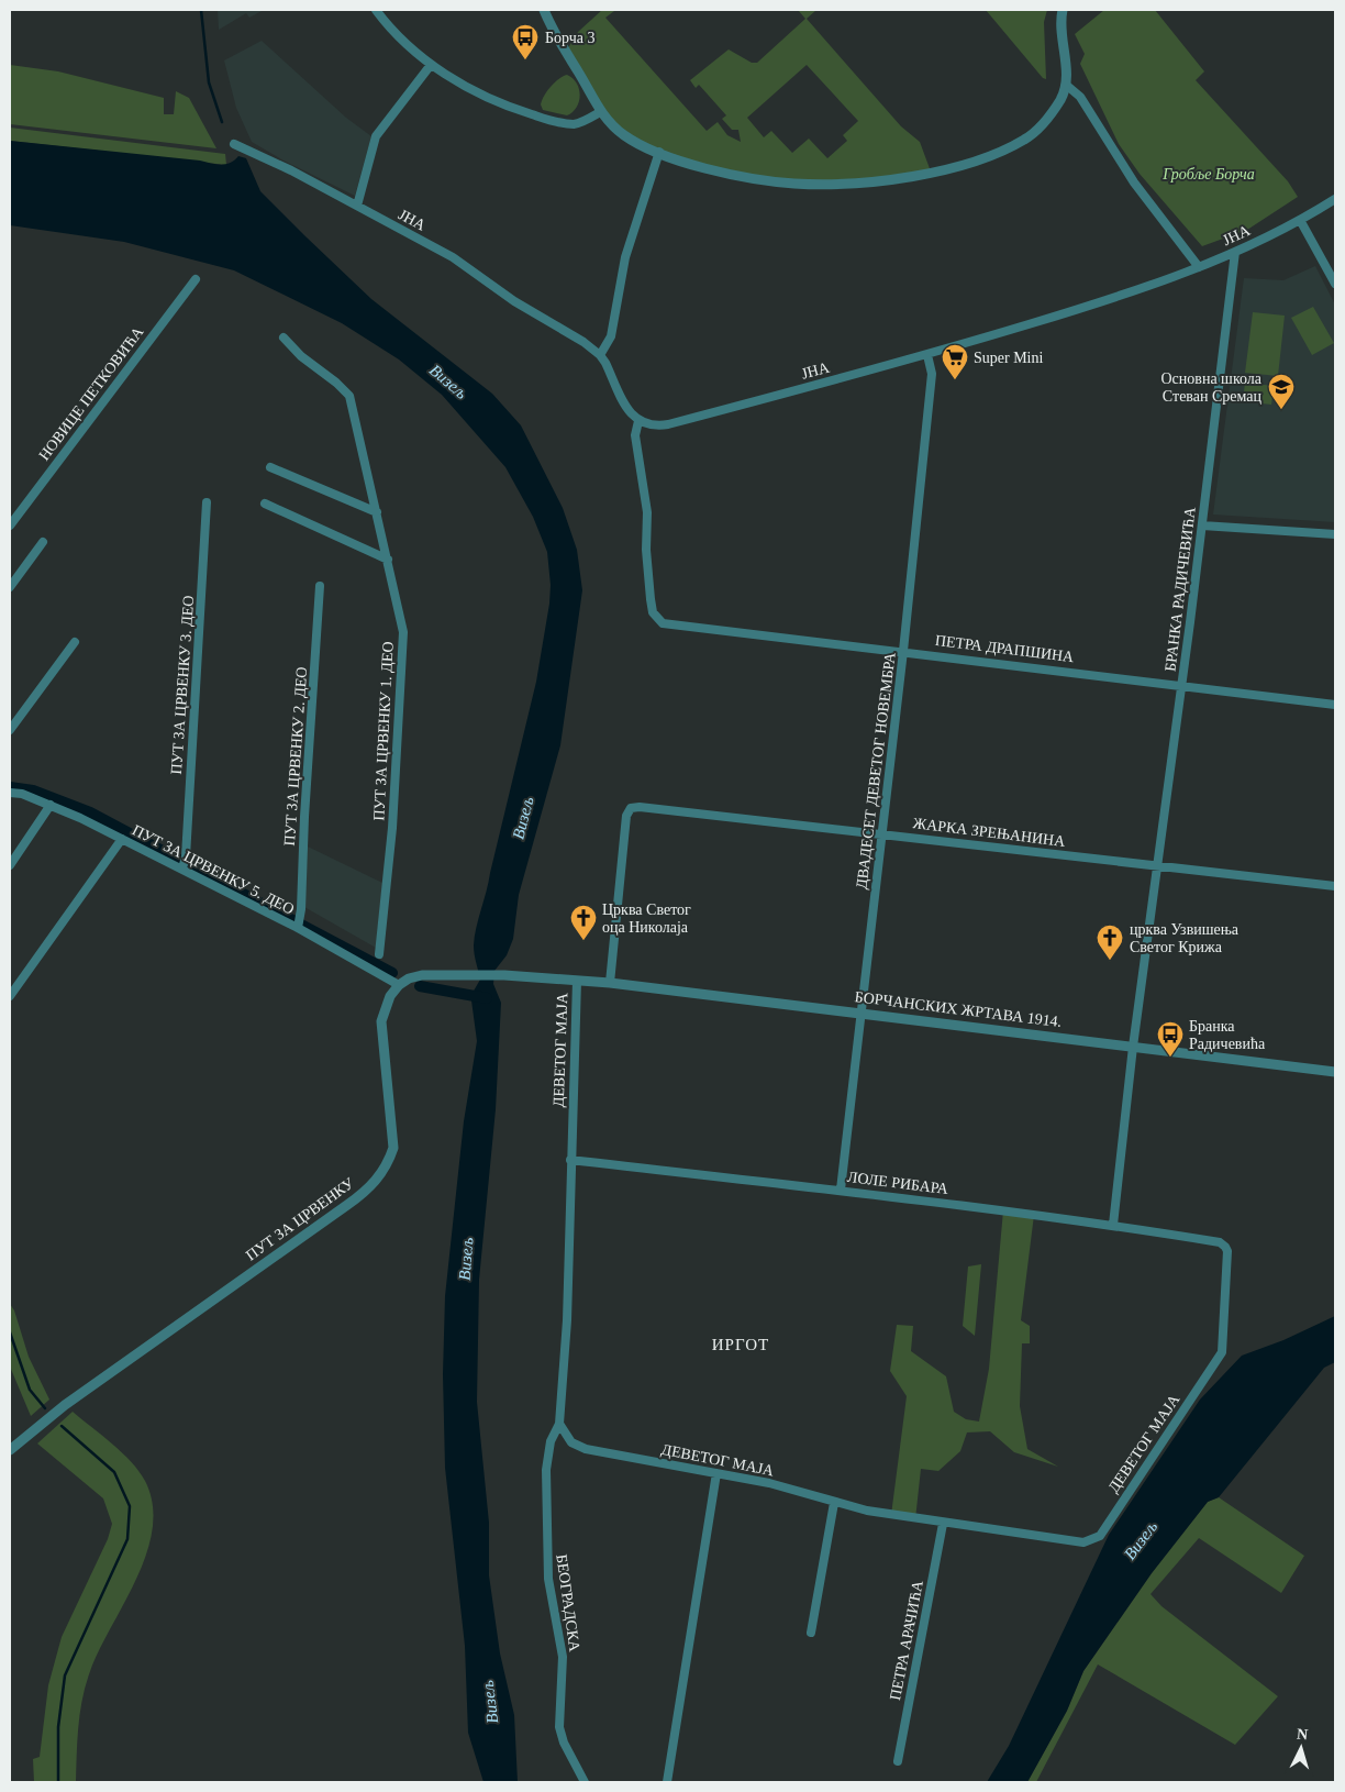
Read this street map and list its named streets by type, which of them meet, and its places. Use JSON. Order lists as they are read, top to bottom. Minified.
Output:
{"streets":{"street":["ЈНА","НОВИЦЕ ПЕТКОВИЋА","БРАНКА РАДИЧЕВИЋА","ПЕТРА ДРАПШИНА","ПУТ ЗА ЦРВЕНКУ 3. ДЕО","ПУТ ЗА ЦРВЕНКУ 1. ДЕО","ПУТ ЗА ЦРВЕНКУ 2. ДЕО","ДВАДЕСЕТ ДЕВЕТОГ НОВЕМБРА","ЖАРКА ЗРЕЊАНИНА","ПУТ ЗА ЦРВЕНКУ 5. ДЕО","БОРЧАНСКИХ ЖРТАВА 1914.","ДЕВЕТОГ МАЈА","ЛОЛЕ РИБАРА","ПУТ ЗА ЦРВЕНКУ","БЕОГРАДСКА","ПЕТРА АРАЧИЋА"]},"crossings":[["ЈНА","БРАНКА РАДИЧЕВИЋА"],["ЈНА","ПЕТРА ДРАПШИНА"],["ЈНА","ДВАДЕСЕТ ДЕВЕТОГ НОВЕМБРА"],["БРАНКА РАДИЧЕВИЋА","ПЕТРА ДРАПШИНА"],["БРАНКА РАДИЧЕВИЋА","ЖАРКА ЗРЕЊАНИНА"],["БРАНКА РАДИЧЕВИЋА","БОРЧАНСКИХ ЖРТАВА 1914."],["БРАНКА РАДИЧЕВИЋА","ЛОЛЕ РИБАРА"],["ПЕТРА ДРАПШИНА","ДВАДЕСЕТ ДЕВЕТОГ НОВЕМБРА"],["ПУТ ЗА ЦРВЕНКУ 3. ДЕО","ПУТ ЗА ЦРВЕНКУ 5. ДЕО"],["ПУТ ЗА ЦРВЕНКУ 2. ДЕО","ПУТ ЗА ЦРВЕНКУ 5. ДЕО"],["ДВАДЕСЕТ ДЕВЕТОГ НОВЕМБРА","ЖАРКА ЗРЕЊАНИНА"],["ДВАДЕСЕТ ДЕВЕТОГ НОВЕМБРА","БОРЧАНСКИХ ЖРТАВА 1914."],["ДВАДЕСЕТ ДЕВЕТОГ НОВЕМБРА","ЛОЛЕ РИБАРА"],["ЖАРКА ЗРЕЊАНИНА","БОРЧАНСКИХ ЖРТАВА 1914."],["ПУТ ЗА ЦРВЕНКУ 5. ДЕО","БОРЧАНСКИХ ЖРТАВА 1914."],["ПУТ ЗА ЦРВЕНКУ 5. ДЕО","ПУТ ЗА ЦРВЕНКУ"],["БОРЧАНСКИХ ЖРТАВА 1914.","ДЕВЕТОГ МАЈА"],["БОРЧАНСКИХ ЖРТАВА 1914.","ПУТ ЗА ЦРВЕНКУ"],["ДЕВЕТОГ МАЈА","ЛОЛЕ РИБАРА"],["ДЕВЕТОГ МАЈА","БЕОГРАДСКА"],["ДЕВЕТОГ МАЈА","ПЕТРА АРАЧИЋА"]],"districts":["ИРГОТ"],"water":["Визељ"],"parks":["Гробље Борча"],"places":{"bus stop":["Борча 3","Бранка Радичевића"],"supermarket":["Super Mini"],"school or university":["Основна школа Стеван Сремац"],"church":["Црква Светог оца Николаја","црква Узвишења Светог Крижа"]},"north":"top"}
